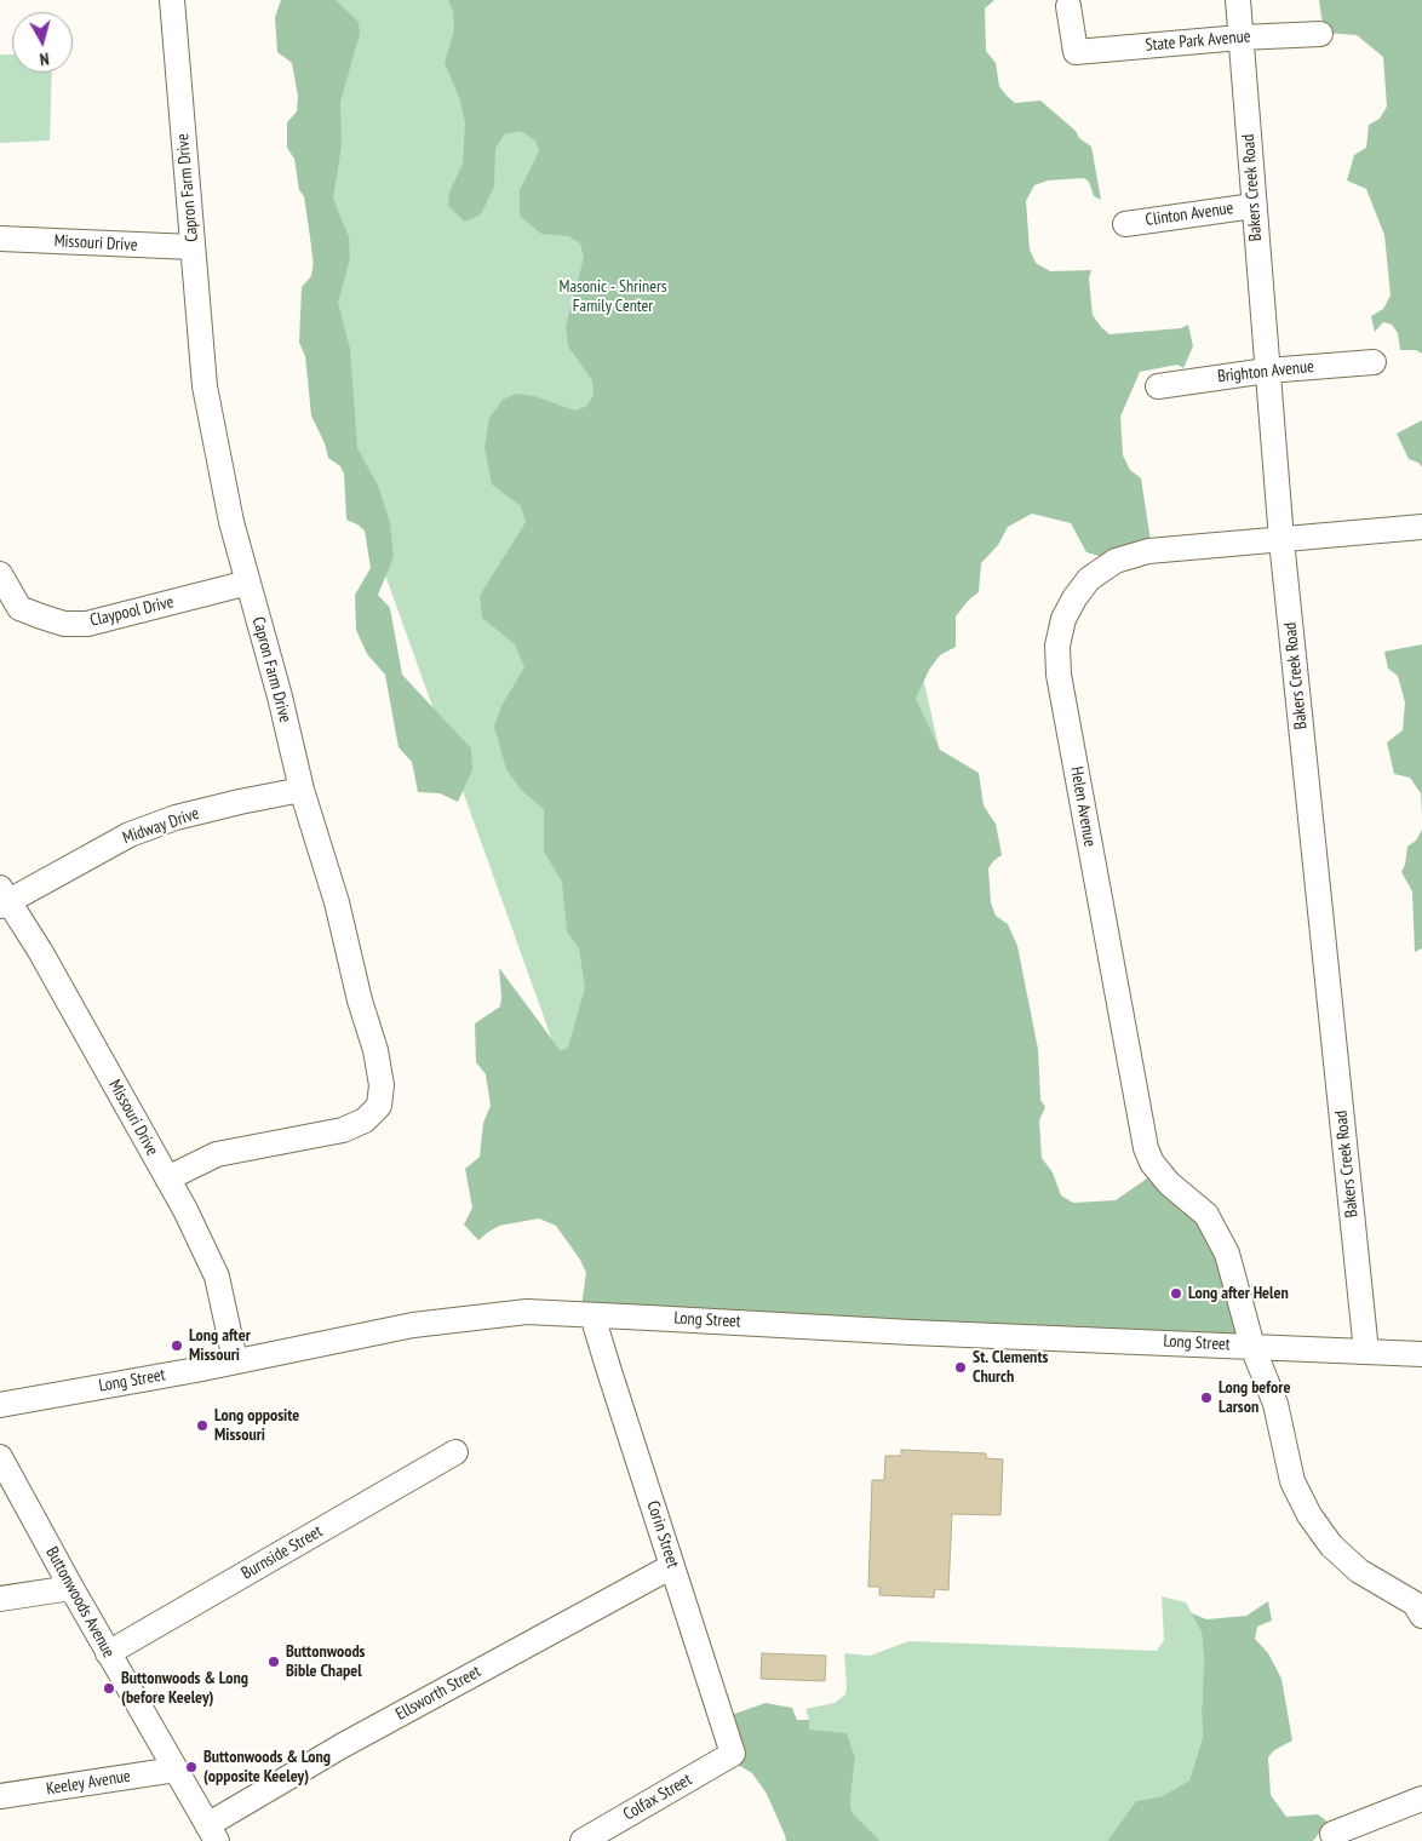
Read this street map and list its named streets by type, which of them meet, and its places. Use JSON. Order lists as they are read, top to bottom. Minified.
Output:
{"streets":{"street":["State Park Avenue","Capron Farm Drive","Bakers Creek Road","Clinton Avenue","Missouri Drive","Brighton Avenue","Claypool Drive","Helen Avenue","Midway Drive","Long Street","Corin Street","Burnside Street","Buttonwoods Avenue","Ellsworth Street","Keeley Avenue","Colfax Street"]},"crossings":[["State Park Avenue","Bakers Creek Road"],["Capron Farm Drive","Missouri Drive"],["Capron Farm Drive","Claypool Drive"],["Capron Farm Drive","Midway Drive"],["Bakers Creek Road","Clinton Avenue"],["Bakers Creek Road","Brighton Avenue"],["Bakers Creek Road","Helen Avenue"],["Bakers Creek Road","Long Street"],["Missouri Drive","Midway Drive"],["Missouri Drive","Long Street"],["Helen Avenue","Long Street"],["Long Street","Corin Street"],["Corin Street","Ellsworth Street"],["Corin Street","Colfax Street"],["Burnside Street","Buttonwoods Avenue"],["Buttonwoods Avenue","Ellsworth Street"],["Buttonwoods Avenue","Keeley Avenue"]],"parks":["Masonic - Shriners Family Center"],"places":["Long after Helen","Long after Missouri","St. Clements Church","Long before Larson","Long opposite Missouri","Buttonwoods Bible Chapel","Buttonwoods & Long (before Keeley)","Buttonwoods & Long (opposite Keeley)"],"north":"bottom"}
